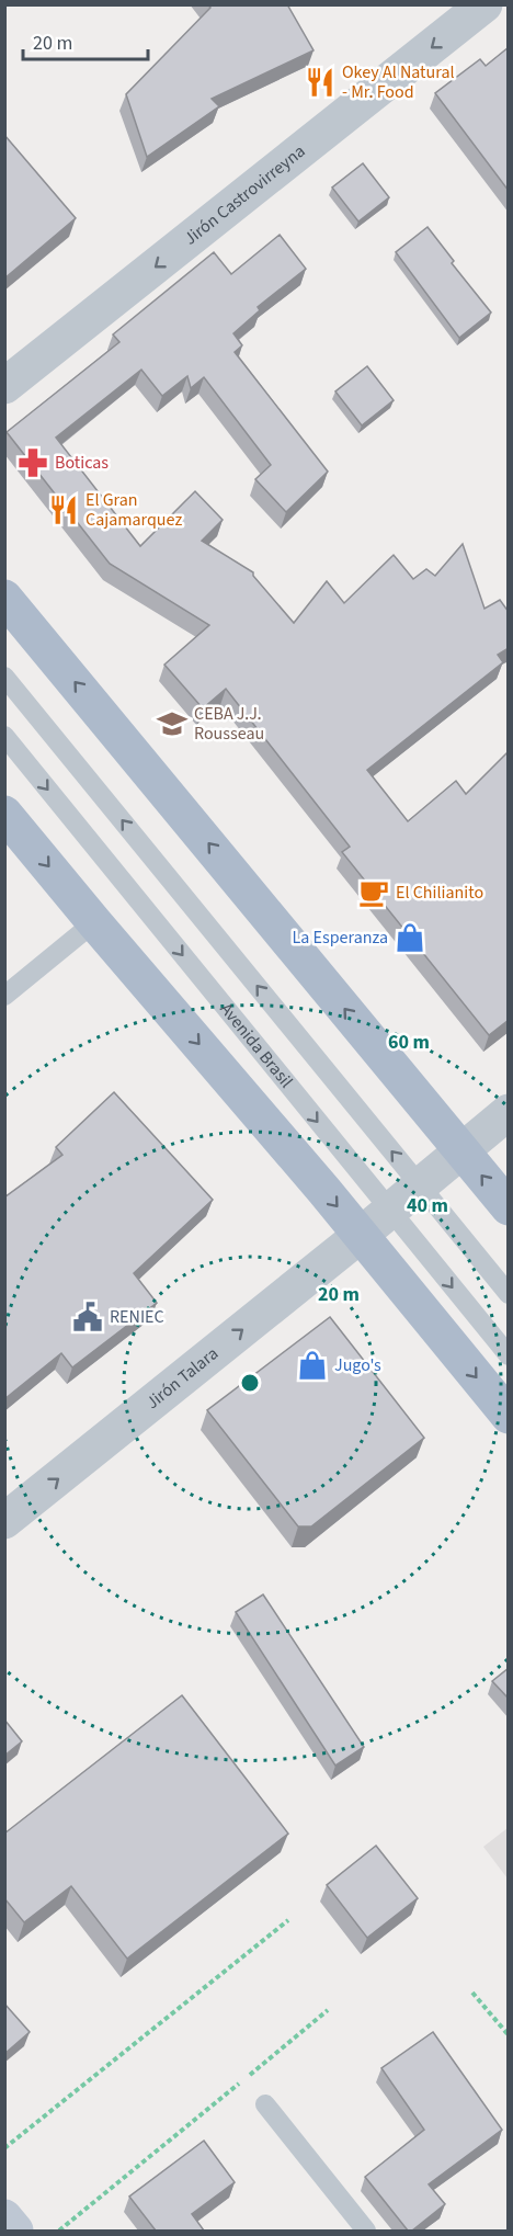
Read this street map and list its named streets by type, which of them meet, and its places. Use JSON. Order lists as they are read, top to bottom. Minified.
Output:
{"streets":{"street":["Jirón Castrovirreyna","Jirón Talara"],"lane":["Avenida Brasil"]},"crossings":[["Avenida Brasil","Jirón Talara"]],"one_way":["Jirón Castrovirreyna","Jirón Talara"],"places":{"restaurant":["Okey Al Natural - Mr. Food","El Gran Cajamarquez"],"pharmacy":["Boticas"],"school or university":["CEBA J.J. Rousseau"],"cafe":["El Chilianito"],"shop":["La Esperanza","Jugo's"],"public building":["RENIEC"]},"scale_bar":"20 m","rings":["60 m","40 m","20 m"]}
